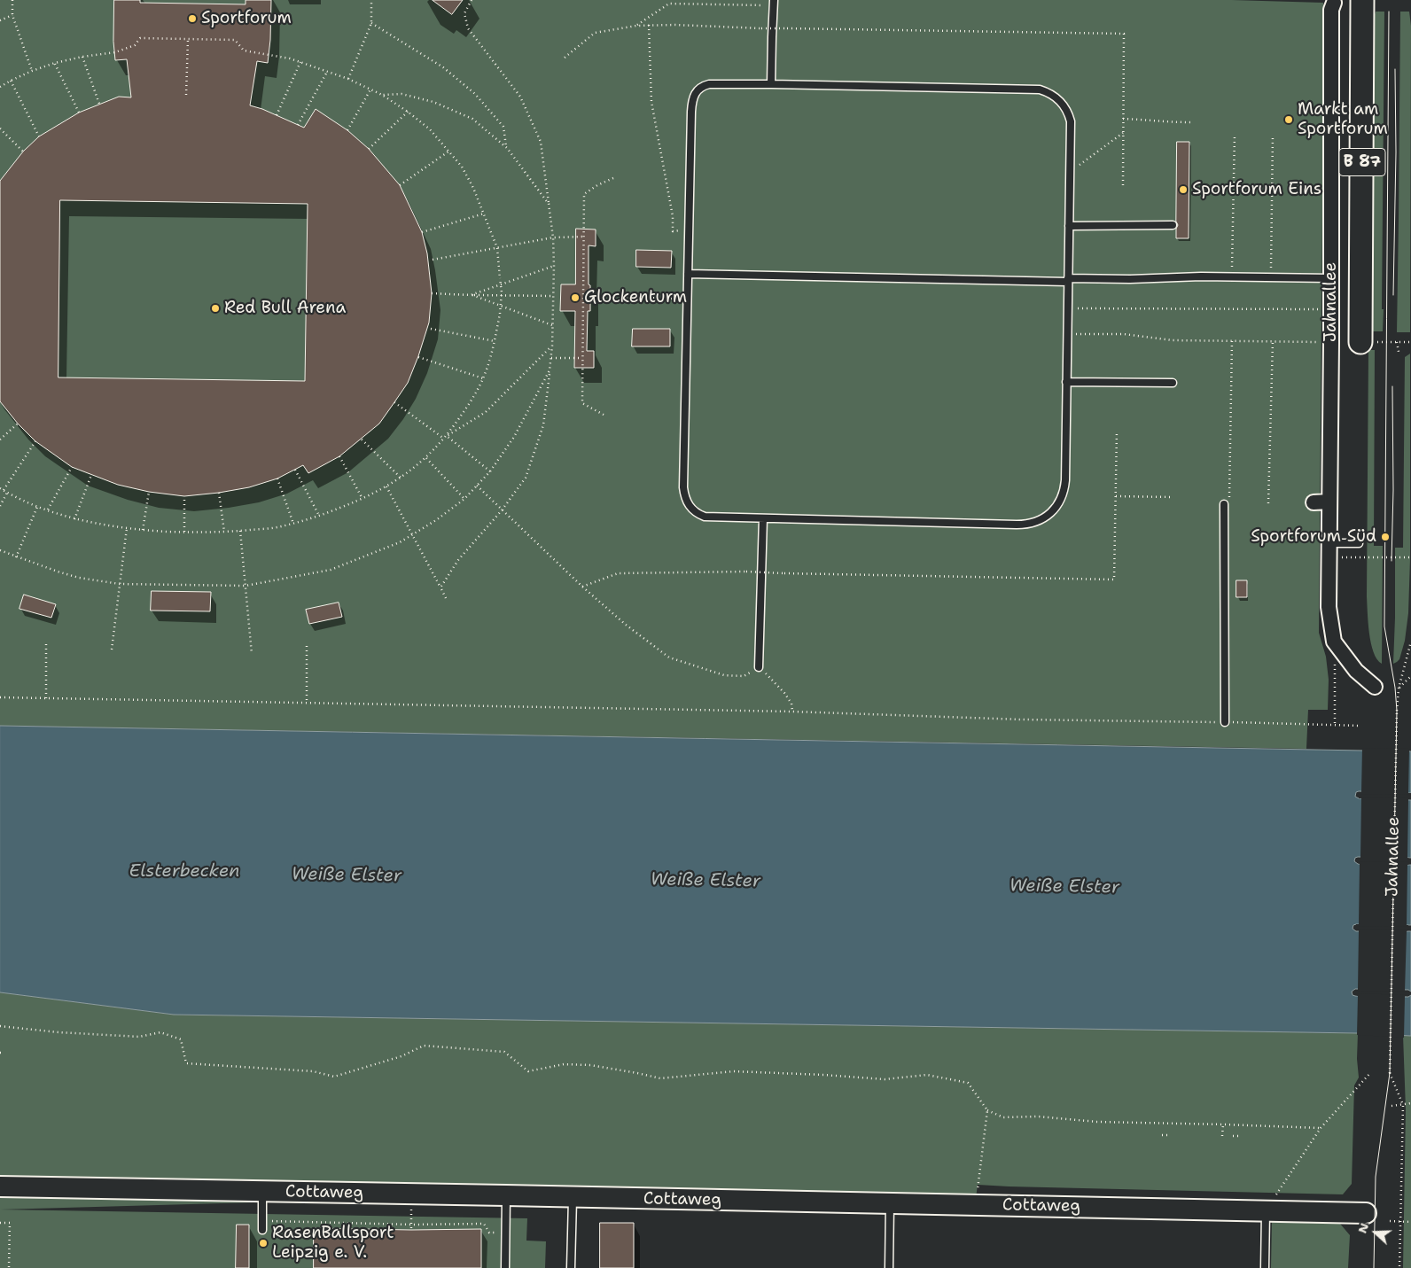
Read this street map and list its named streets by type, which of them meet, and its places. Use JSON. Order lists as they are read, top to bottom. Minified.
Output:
{"streets":{"main road":["B 87","Jahnallee"],"street":["Cottaweg"]},"water":["Elsterbecken","Weiße Elster"],"places":["Sportforum","Markt am Sportforum","Sportforum Eins","Glockenturm","Red Bull Arena","Sportforum Süd","RasenBallsport Leipzig e. V."],"north":"left"}
